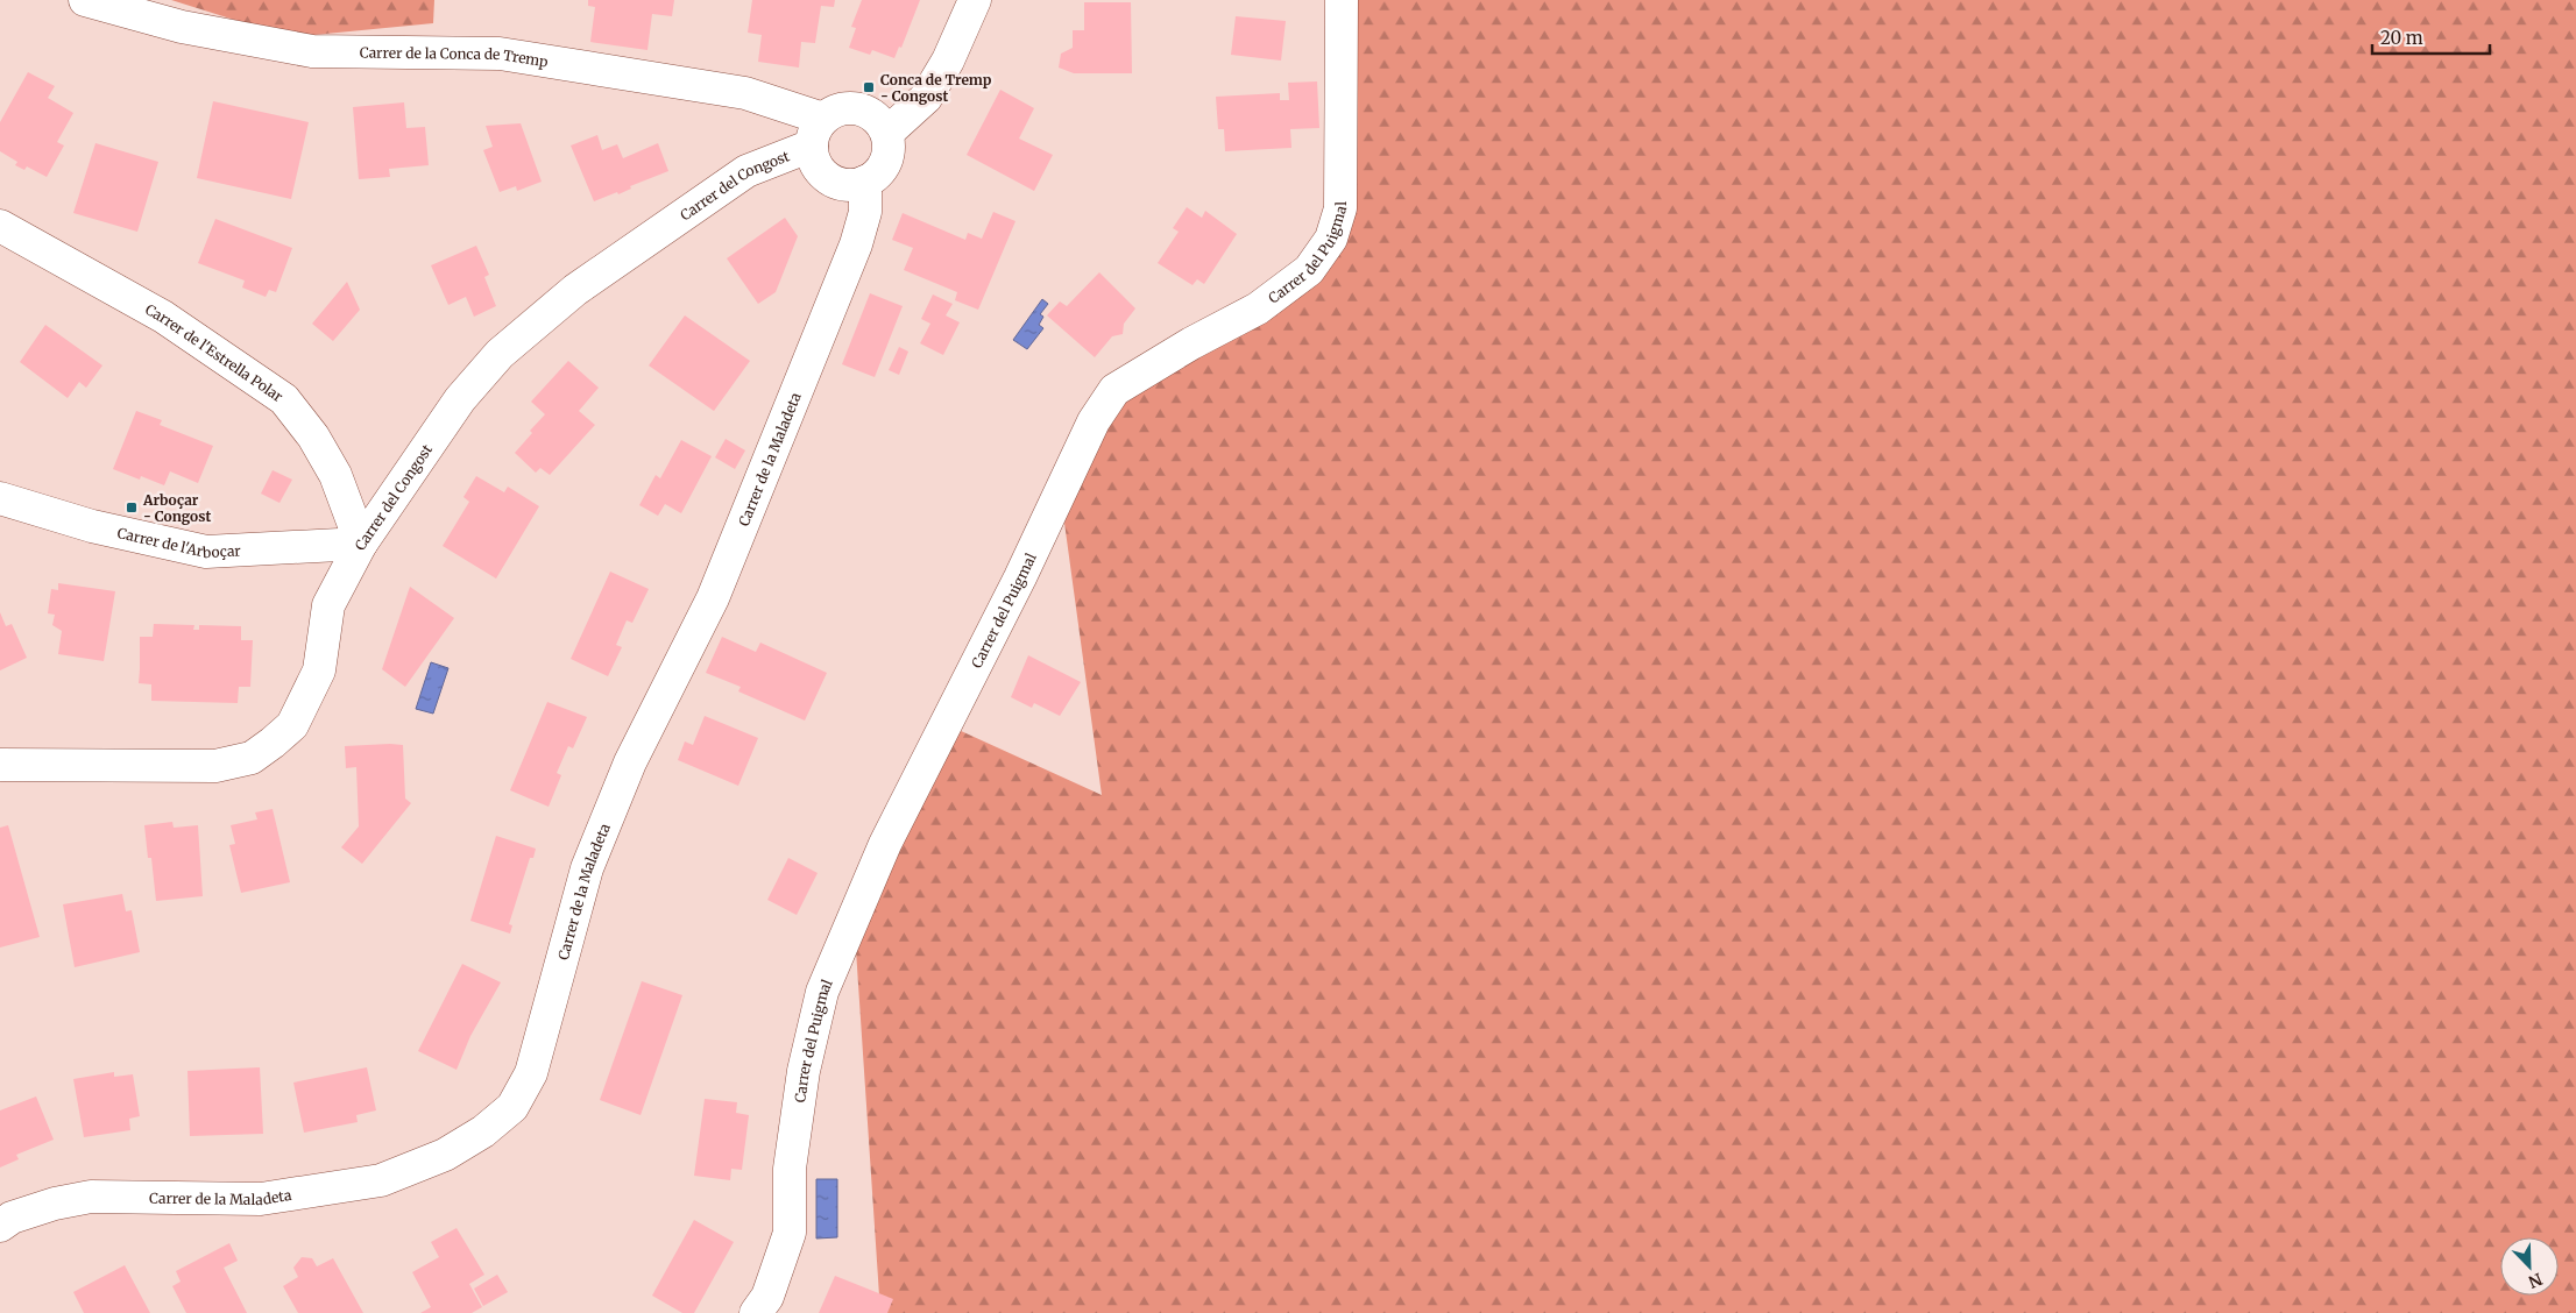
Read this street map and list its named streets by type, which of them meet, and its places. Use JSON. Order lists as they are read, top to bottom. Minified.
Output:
{"streets":{"street":["Carrer de la Conca de Tremp","Carrer del Congost","Carrer del Puigmal","Carrer de l'Estrella Polar","Carrer de la Maladeta","Carrer de l'Arboçar"]},"crossings":[["Carrer de la Conca de Tremp","Carrer del Congost"],["Carrer de la Conca de Tremp","Carrer de la Maladeta"],["Carrer del Congost","Carrer de l'Estrella Polar"],["Carrer del Congost","Carrer de la Maladeta"],["Carrer del Congost","Carrer de l'Arboçar"],["Carrer de l'Estrella Polar","Carrer de l'Arboçar"]],"places":{"transit":["Conca de Tremp - Congost","Arboçar - Congost"]},"scale_bar":"20 m","north":"bottom right"}
